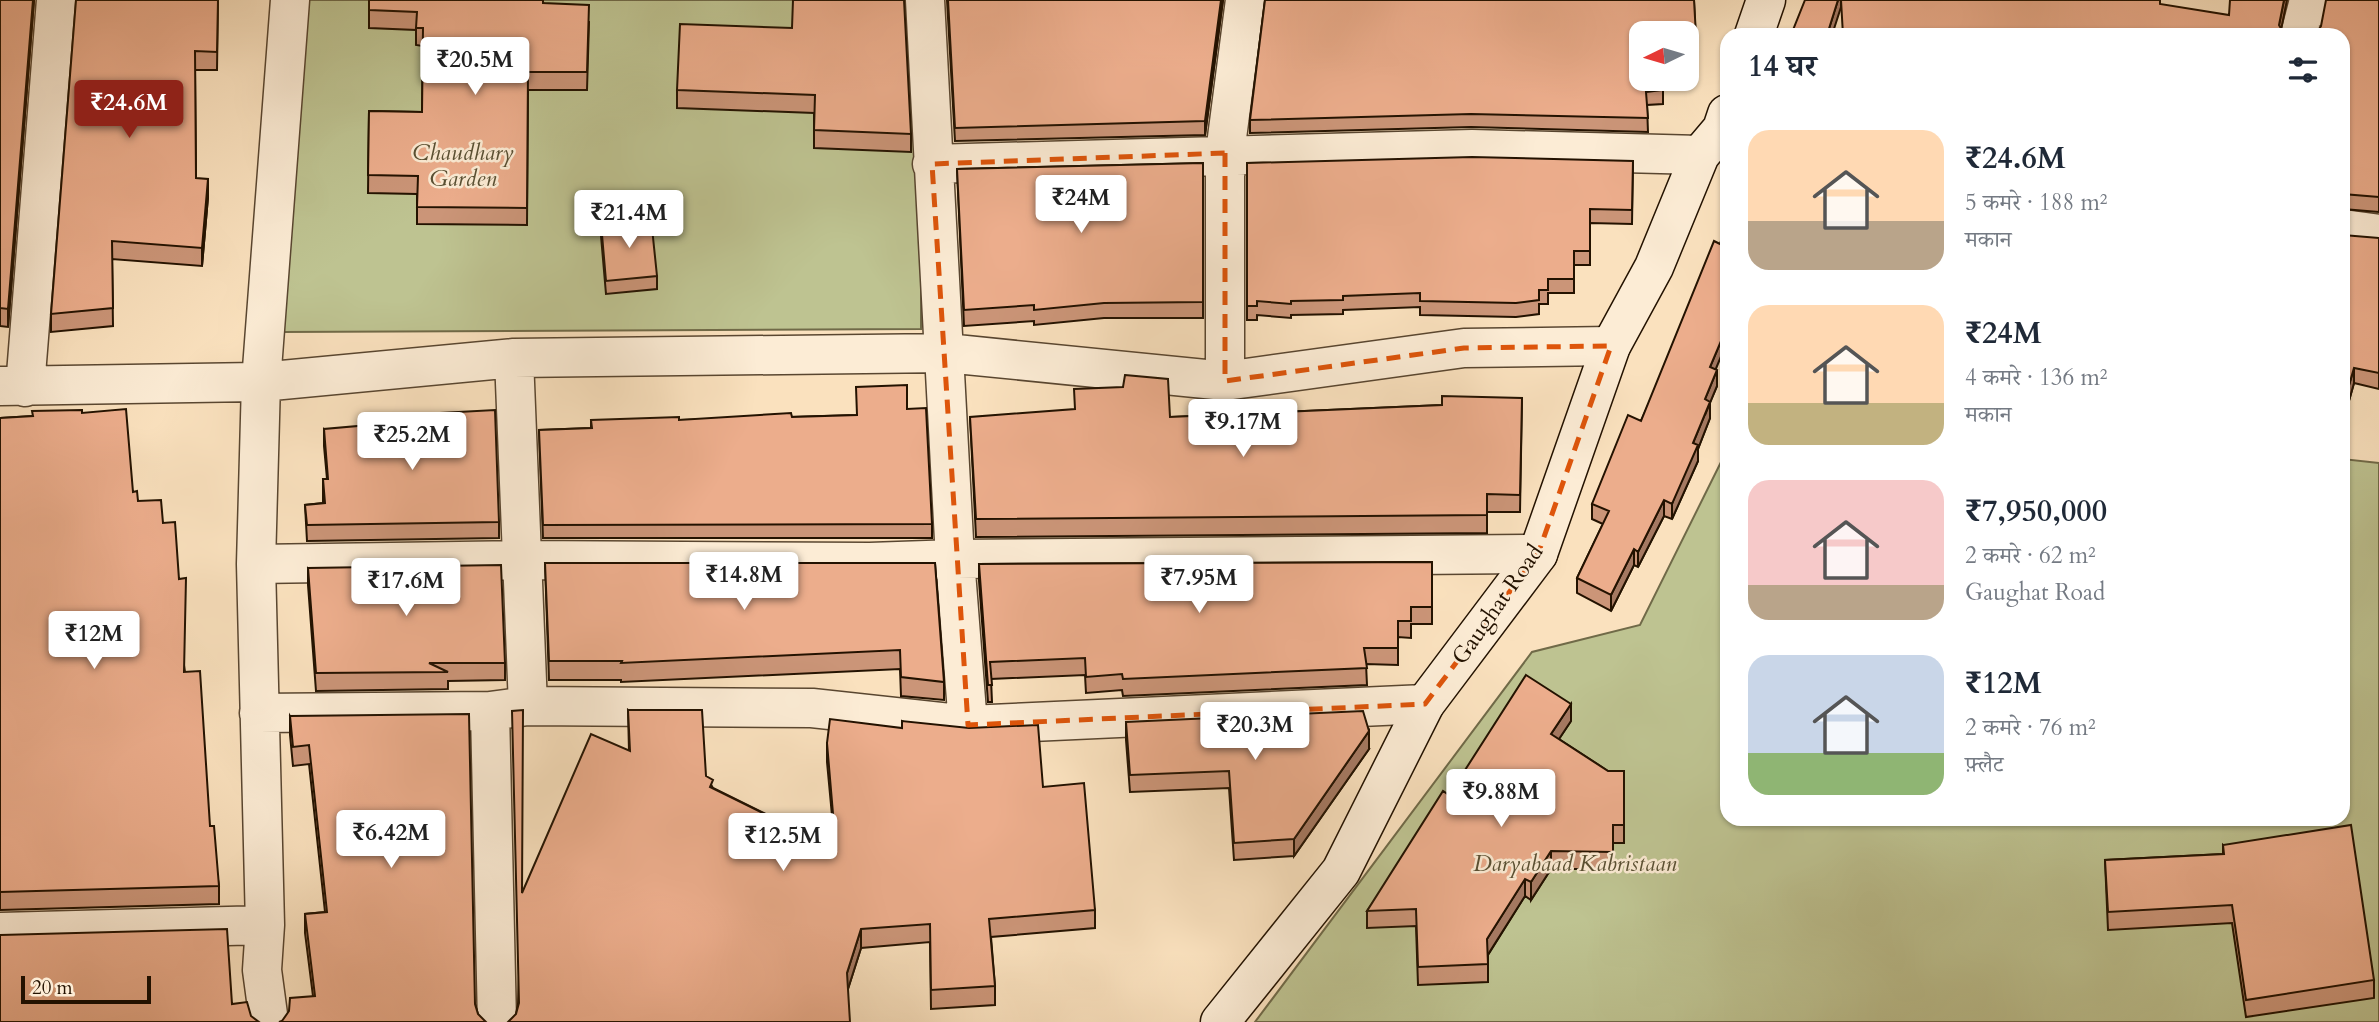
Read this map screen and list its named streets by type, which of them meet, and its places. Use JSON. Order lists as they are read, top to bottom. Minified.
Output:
{"streets":{"street":["Gaughat Road"]},"parks":["Chaudhary Garden","Daryabaad Kabristaan"],"scale_bar":"20 m","north":"left","page":{"heading":"14 घर","price":["₹20.5M","₹24.6M","₹24M","₹21.4M","₹9.17M","₹25.2M","₹14.8M","₹7.95M","₹17.6M","₹12M","₹20.3M","₹9.88M","₹6.42M","₹12.5M"],"list":[{"name":"₹24.6M","note":"5 कमरे · 188 m² · मकान"},{"name":"₹24M","note":"4 कमरे · 136 m² · मकान"},{"name":"₹7,950,000","note":"2 कमरे · 62 m² · Gaughat Road"},{"name":"₹12M","note":"2 कमरे · 76 m² · फ़्लैट"}],"scale":"20 m"}}
